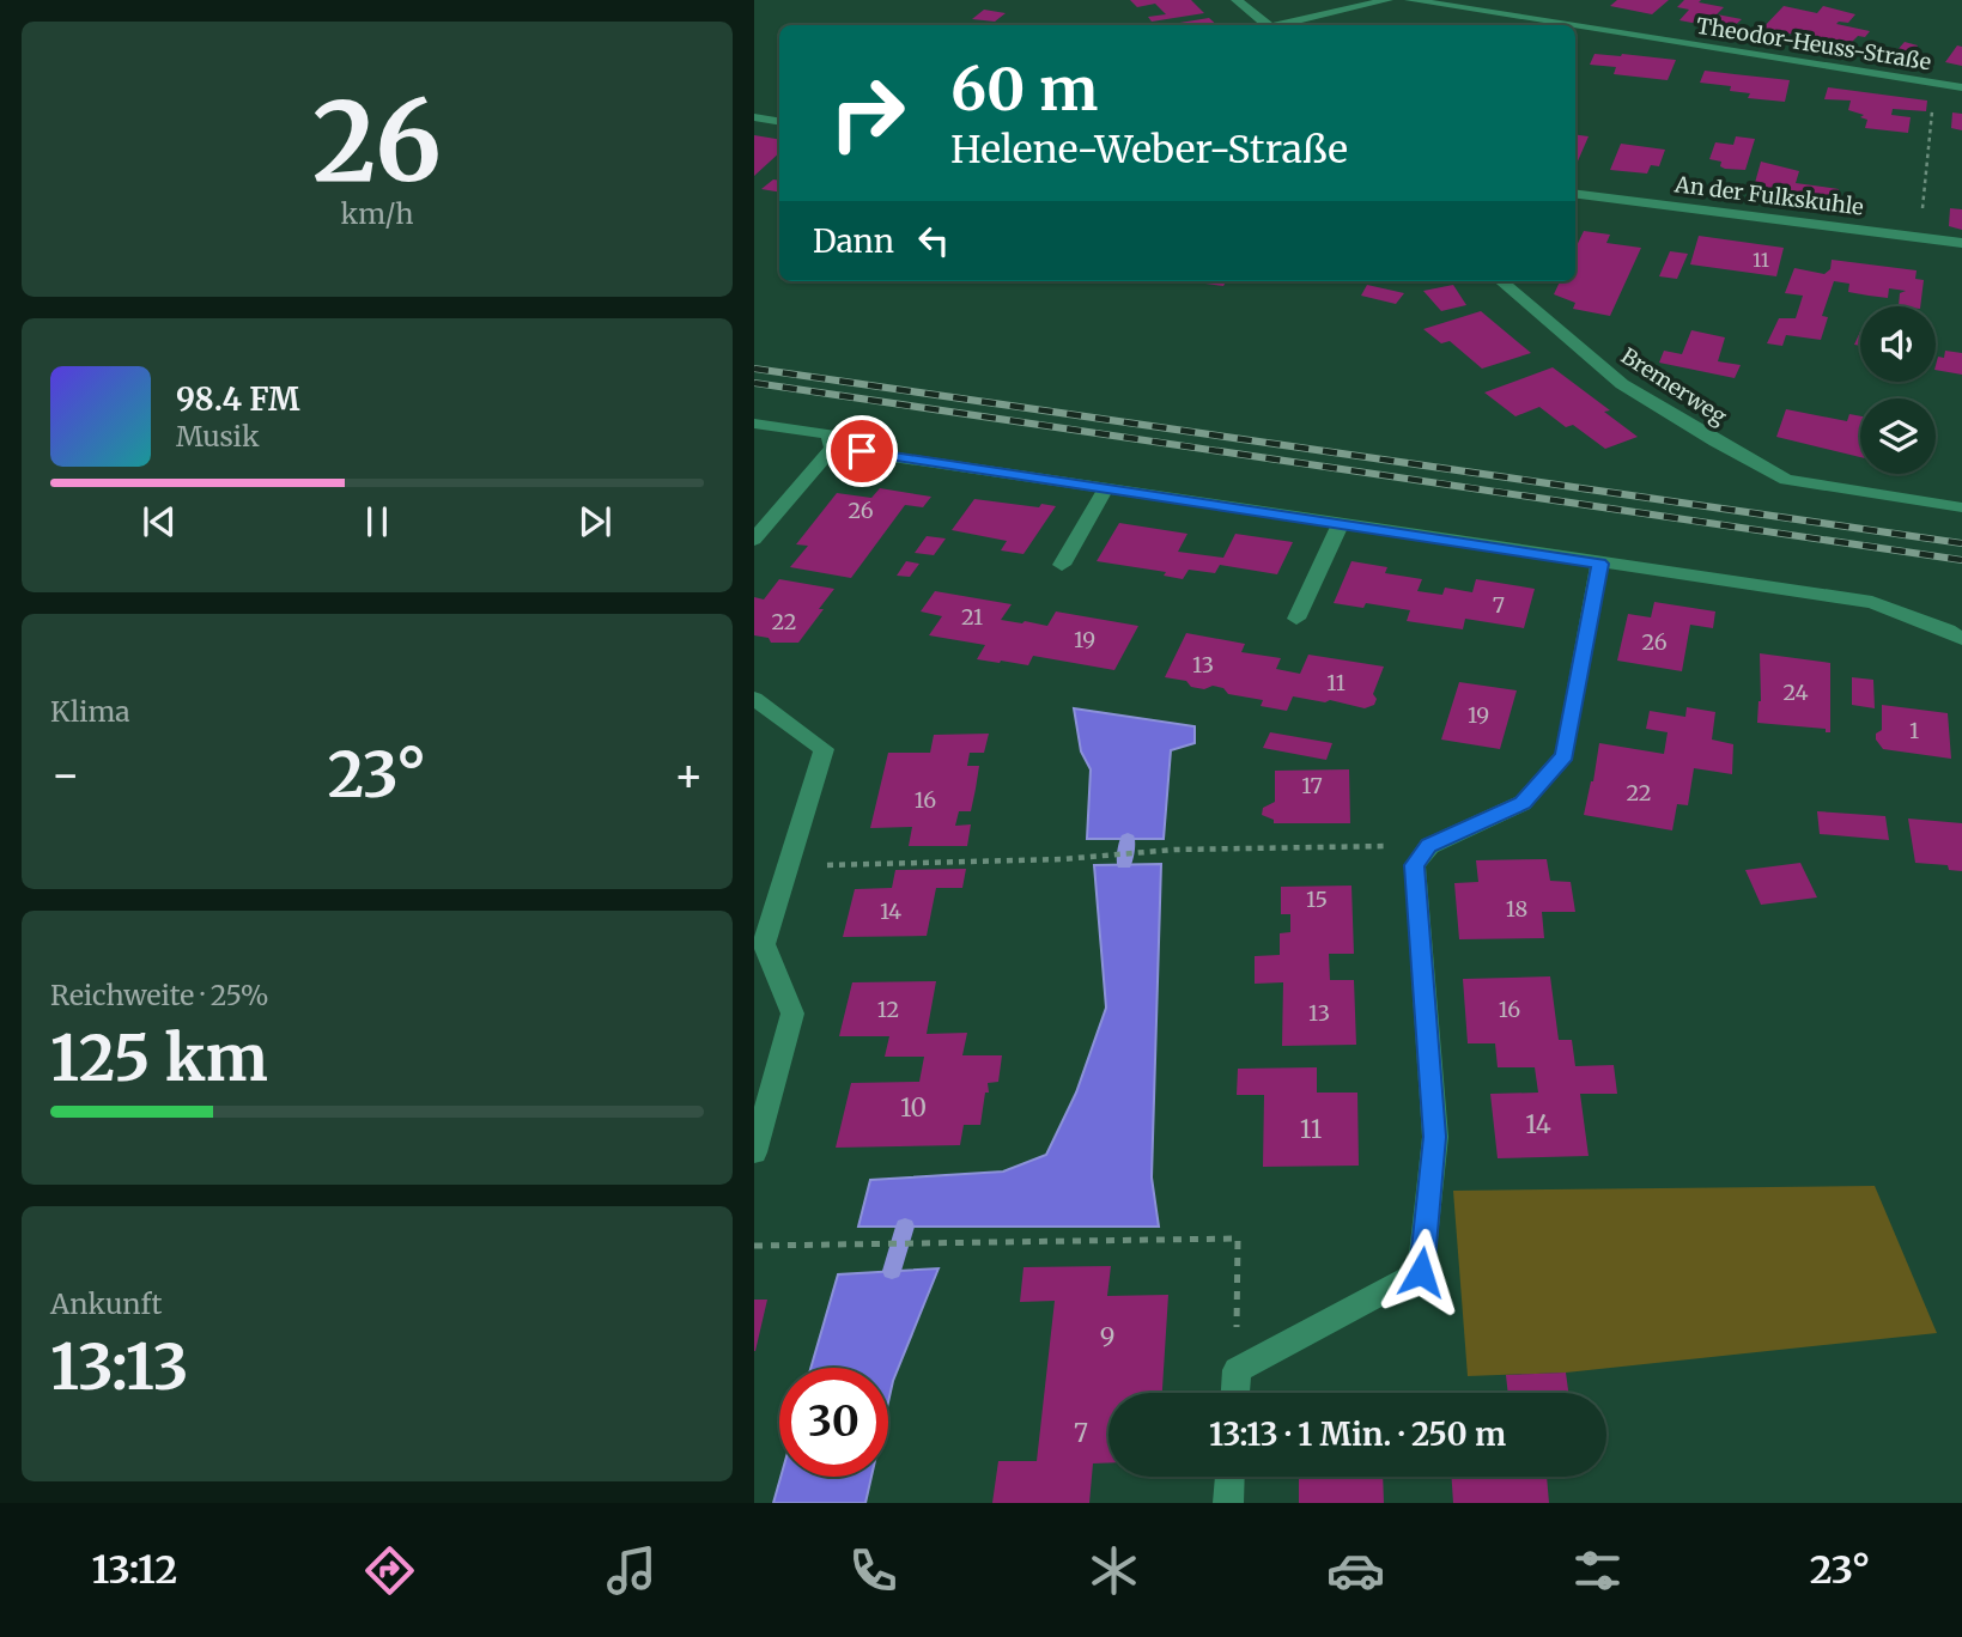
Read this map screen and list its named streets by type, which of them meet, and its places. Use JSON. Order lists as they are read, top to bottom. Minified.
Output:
{"streets":{"street":["Theodor-Heuss-Straße","An der Fulkskuhle","Bremerweg"]},"house_numbers":["11","26","7","21","22","19","26","13","11","24","19","1","17","22","16","15","18","14","12","16","13","10","14","11","9","7"],"page":{"tile":[["26","km/h"],"Klima",["Reichweite · 25%","125 km"],["Ankunft","13:13"]],"turn":["60 m","Helene-Weber-Straße"],"then":"Dann","song":["98.4 FM","Musik"],"heat":["−","23°","+"],"limit":"30","trip":"13:13 · 1 Min. · 250 m","tabs":["13:12","23°"]}}
